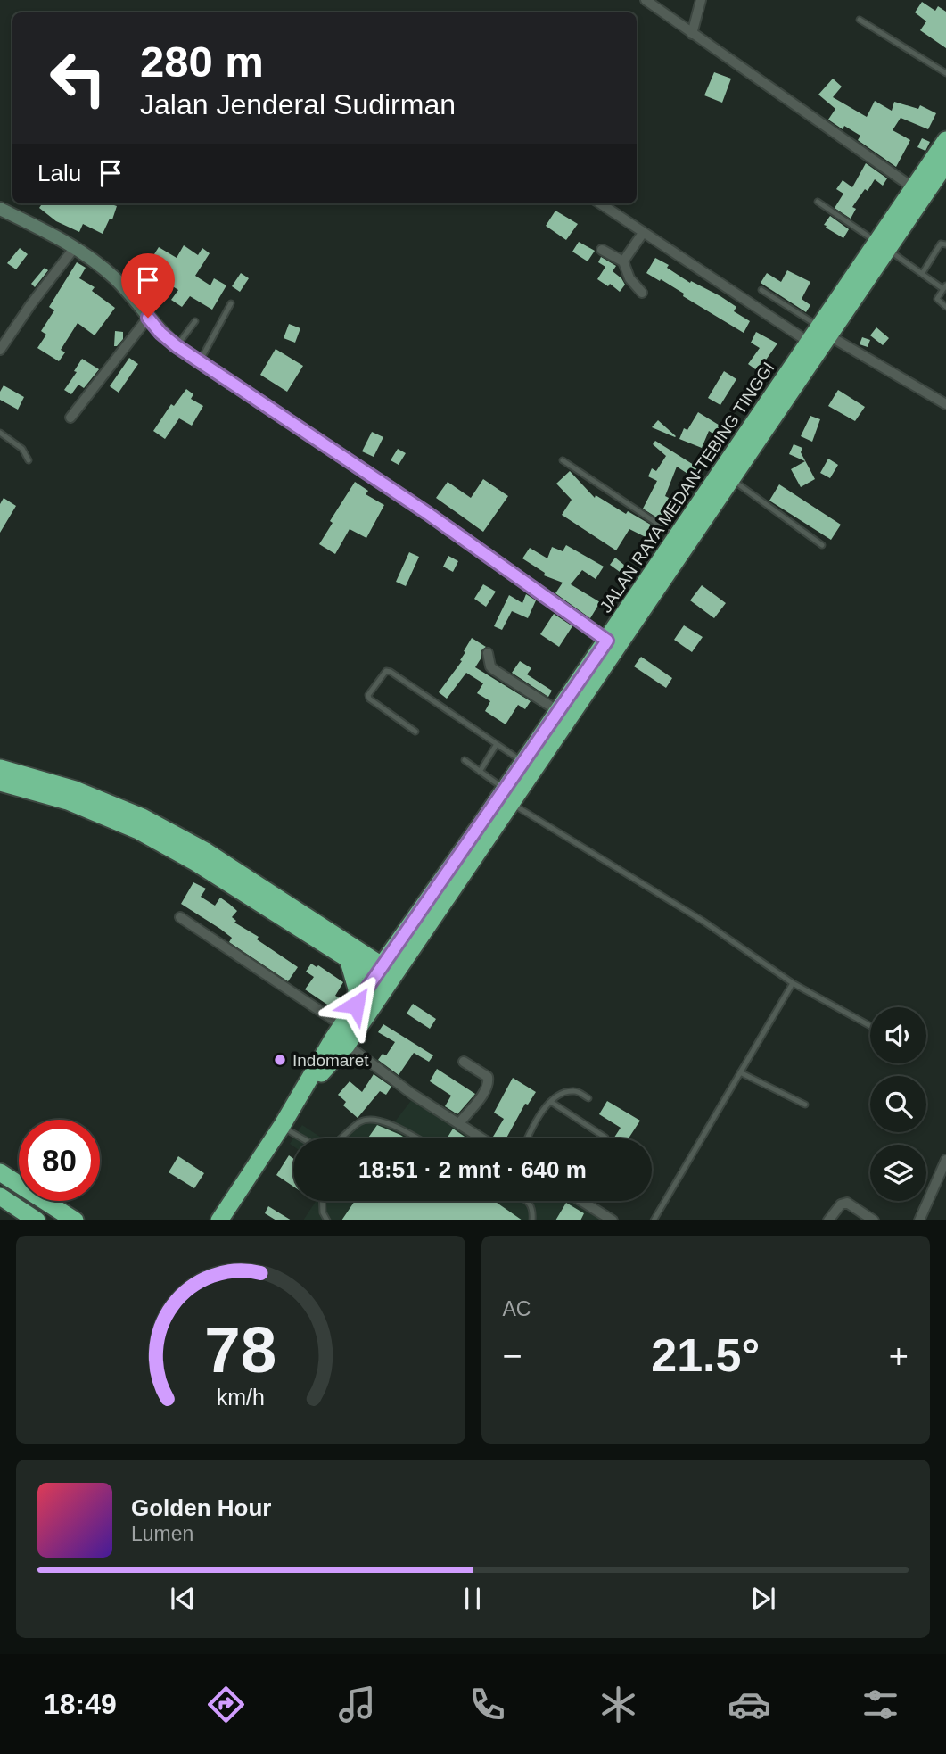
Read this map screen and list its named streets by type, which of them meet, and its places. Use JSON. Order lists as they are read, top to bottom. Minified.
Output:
{"streets":{"highway":["JALAN RAYA MEDAN-TEBING TINGGI"]},"places":["Indomaret"],"page":{"turn":["280 m","Jalan Jenderal Sudirman"],"then":"Lalu","limit":"80","trip":"18:51 · 2 mnt · 640 m","tile":"AC","heat":["−","21.5°","+"],"song":["Golden Hour","Lumen"],"tabs":"18:49","gauge":["78","km/h"]}}
